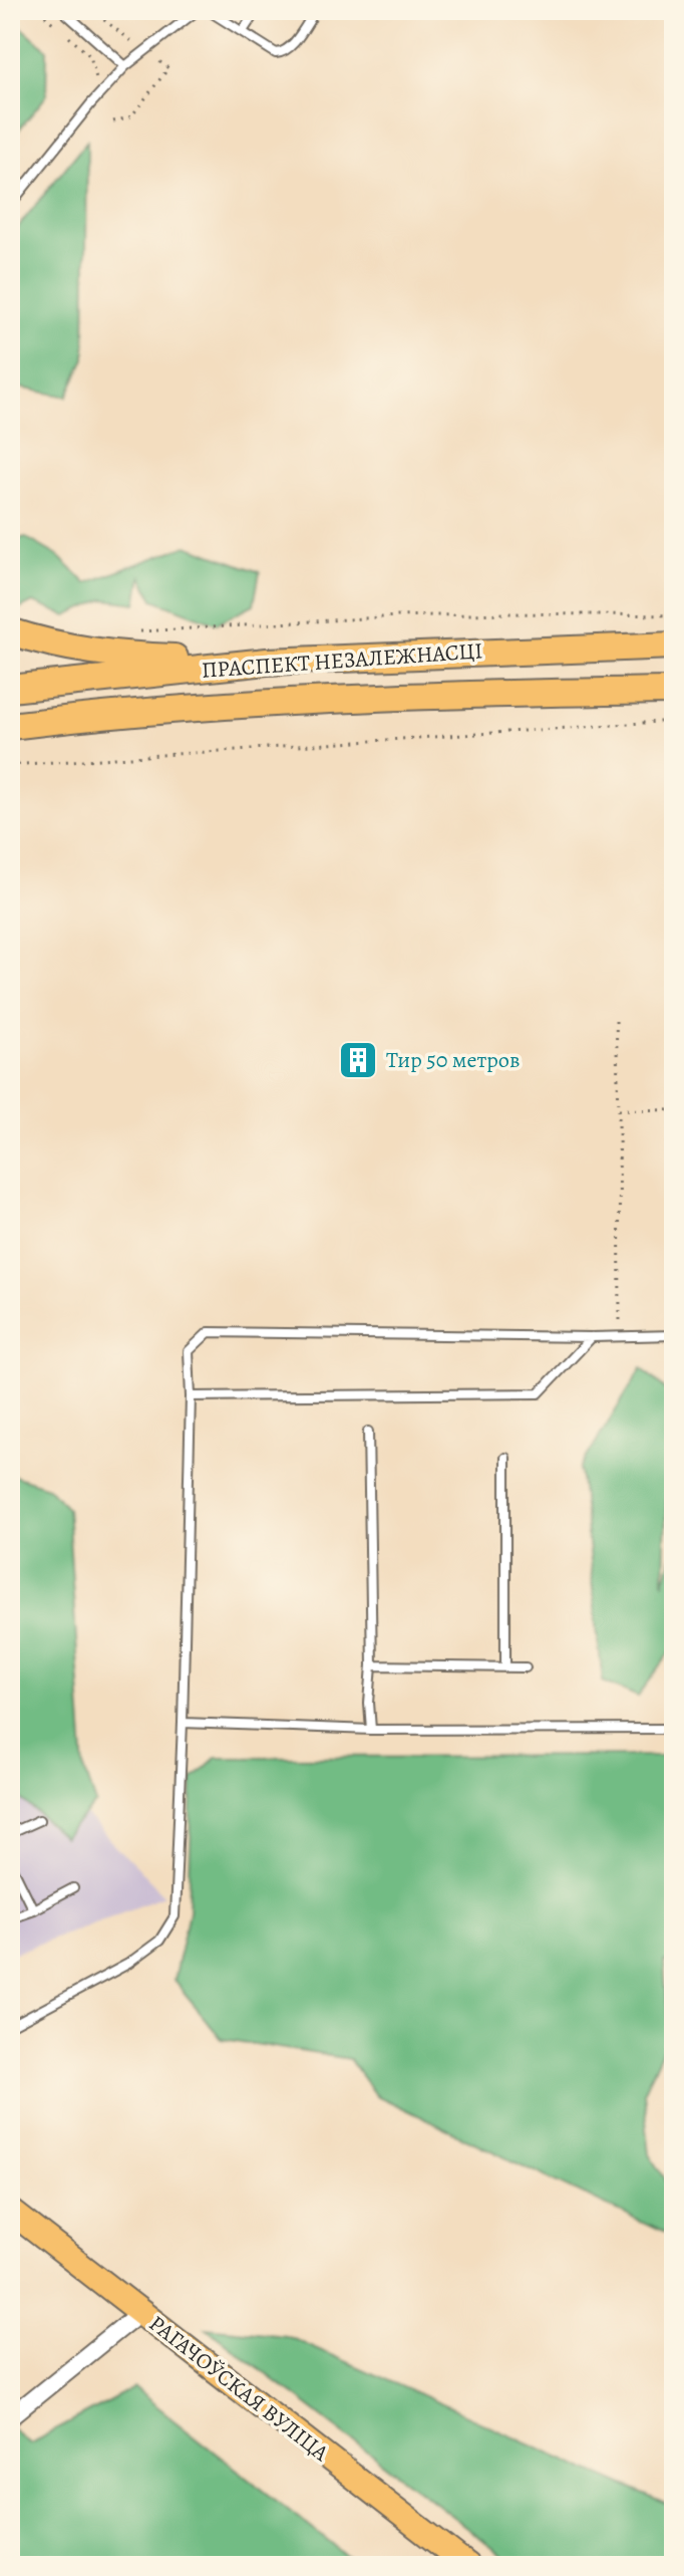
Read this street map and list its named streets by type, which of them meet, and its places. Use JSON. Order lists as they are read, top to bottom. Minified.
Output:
{"streets":{"highway":["ПРАСПЕКТ НЕЗАЛЕЖНАСЦІ"],"main road":["РАГАЧОЎСКАЯ ВУЛІЦА"]},"places":{"building":["Тир 50 метров"]}}
